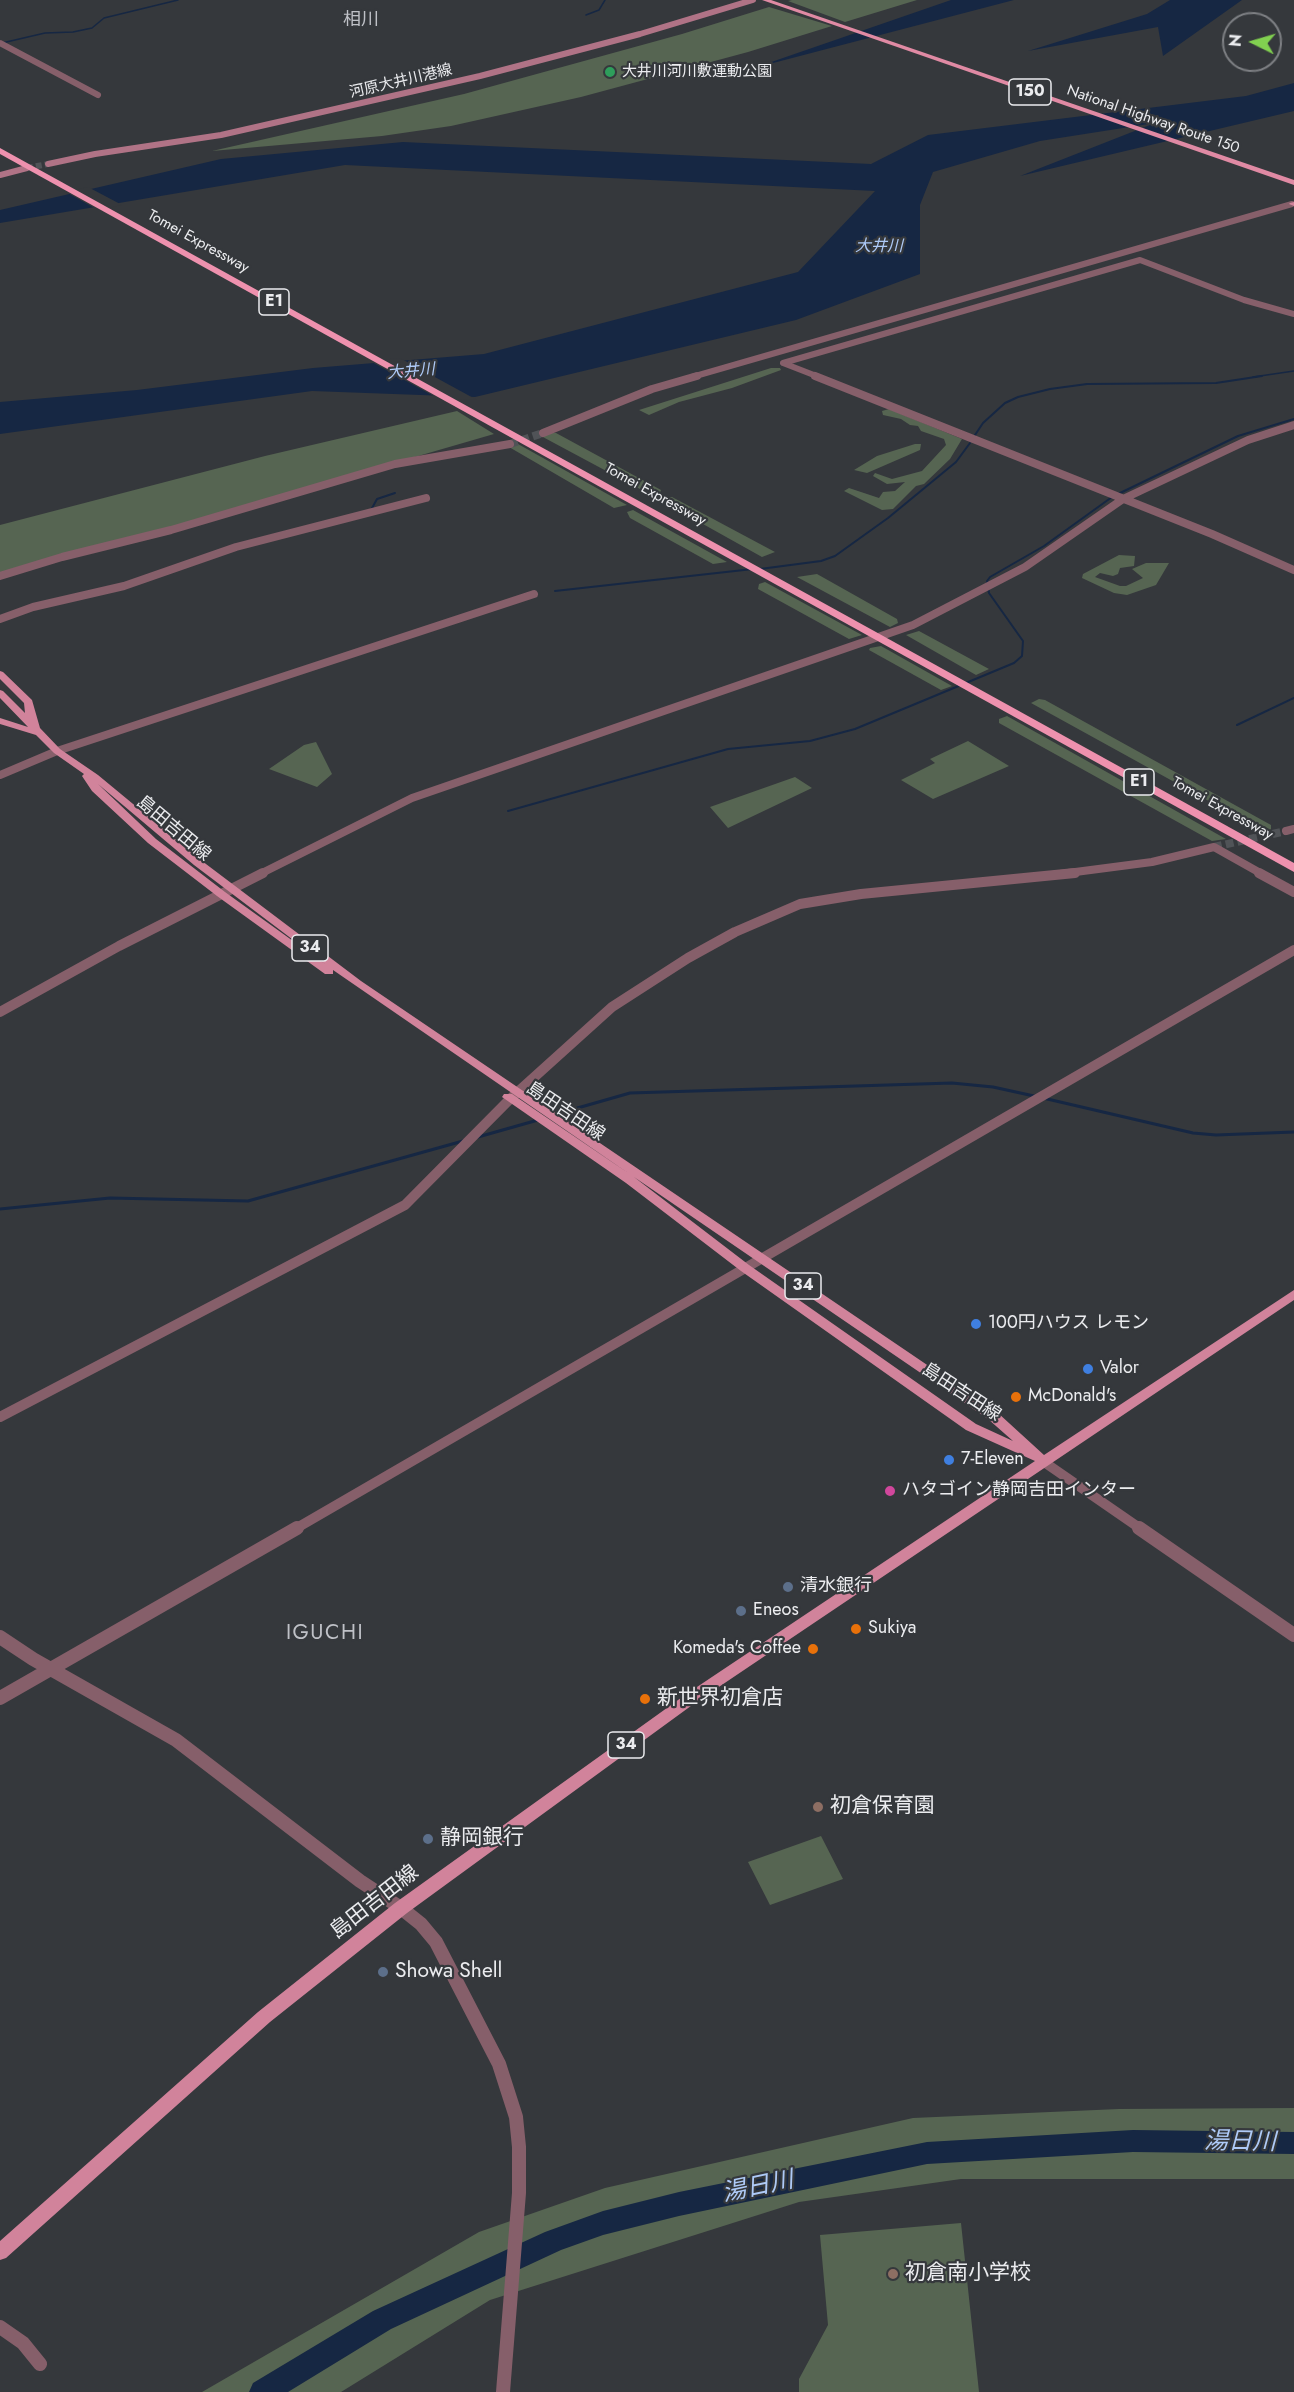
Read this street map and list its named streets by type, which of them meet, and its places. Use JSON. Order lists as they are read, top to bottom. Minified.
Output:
{"streets":{"highway":["150","National Highway Route 150","Tomei Expressway","E1"],"main road":["河原大井川港線","島田吉田線","34"]},"districts":["相川","IGUCHI"],"water":["大井川","湯日川"],"places":["大井川河川敷運動公園","100円ハウス レモン","Valor","McDonald's","7-Eleven","ハタゴイン静岡吉田インター","清水銀行","Eneos","Sukiya","Komeda's Coffee","新世界初倉店","初倉保育園","静岡銀行","Showa Shell","初倉南小学校"],"north":"left"}
